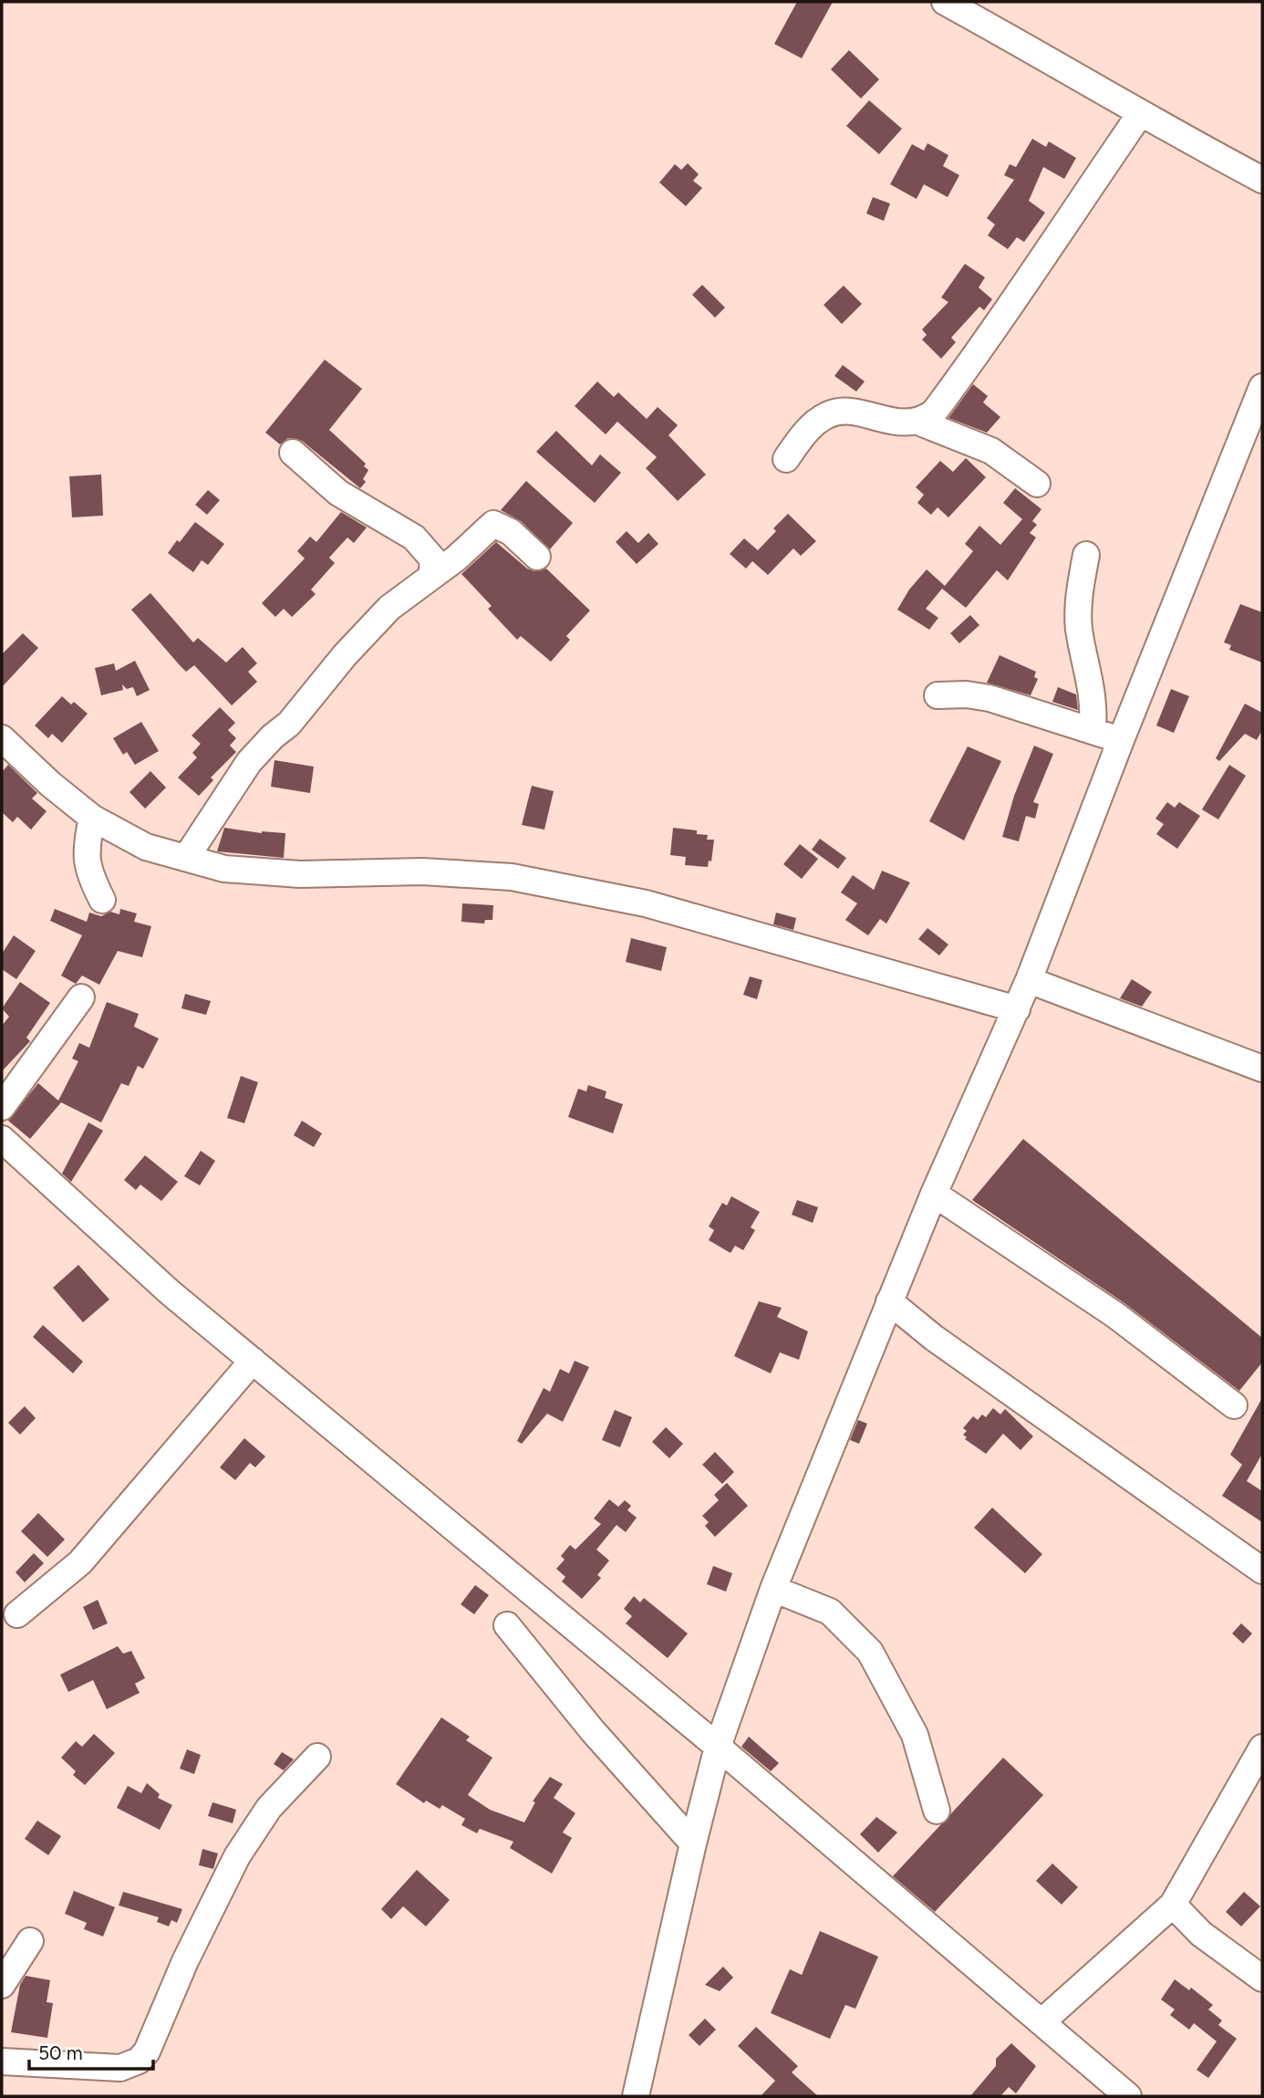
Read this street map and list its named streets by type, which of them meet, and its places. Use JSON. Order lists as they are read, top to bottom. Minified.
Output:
{"scale_bar":"50 m"}
